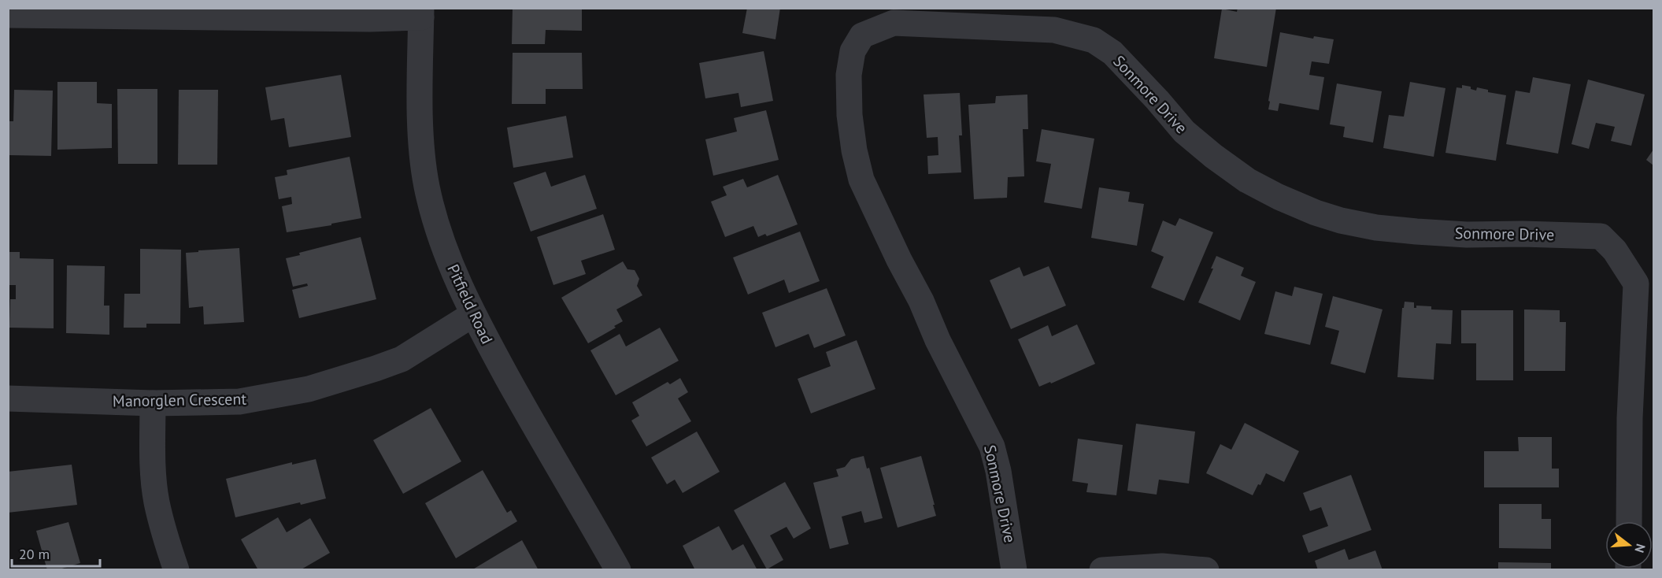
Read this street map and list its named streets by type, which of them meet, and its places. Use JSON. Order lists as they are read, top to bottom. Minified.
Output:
{"streets":{"street":["Sonmore Drive","Pitfield Road","Manorglen Crescent"]},"crossings":[["Pitfield Road","Manorglen Crescent"]],"scale_bar":"20 m","north":"right"}
